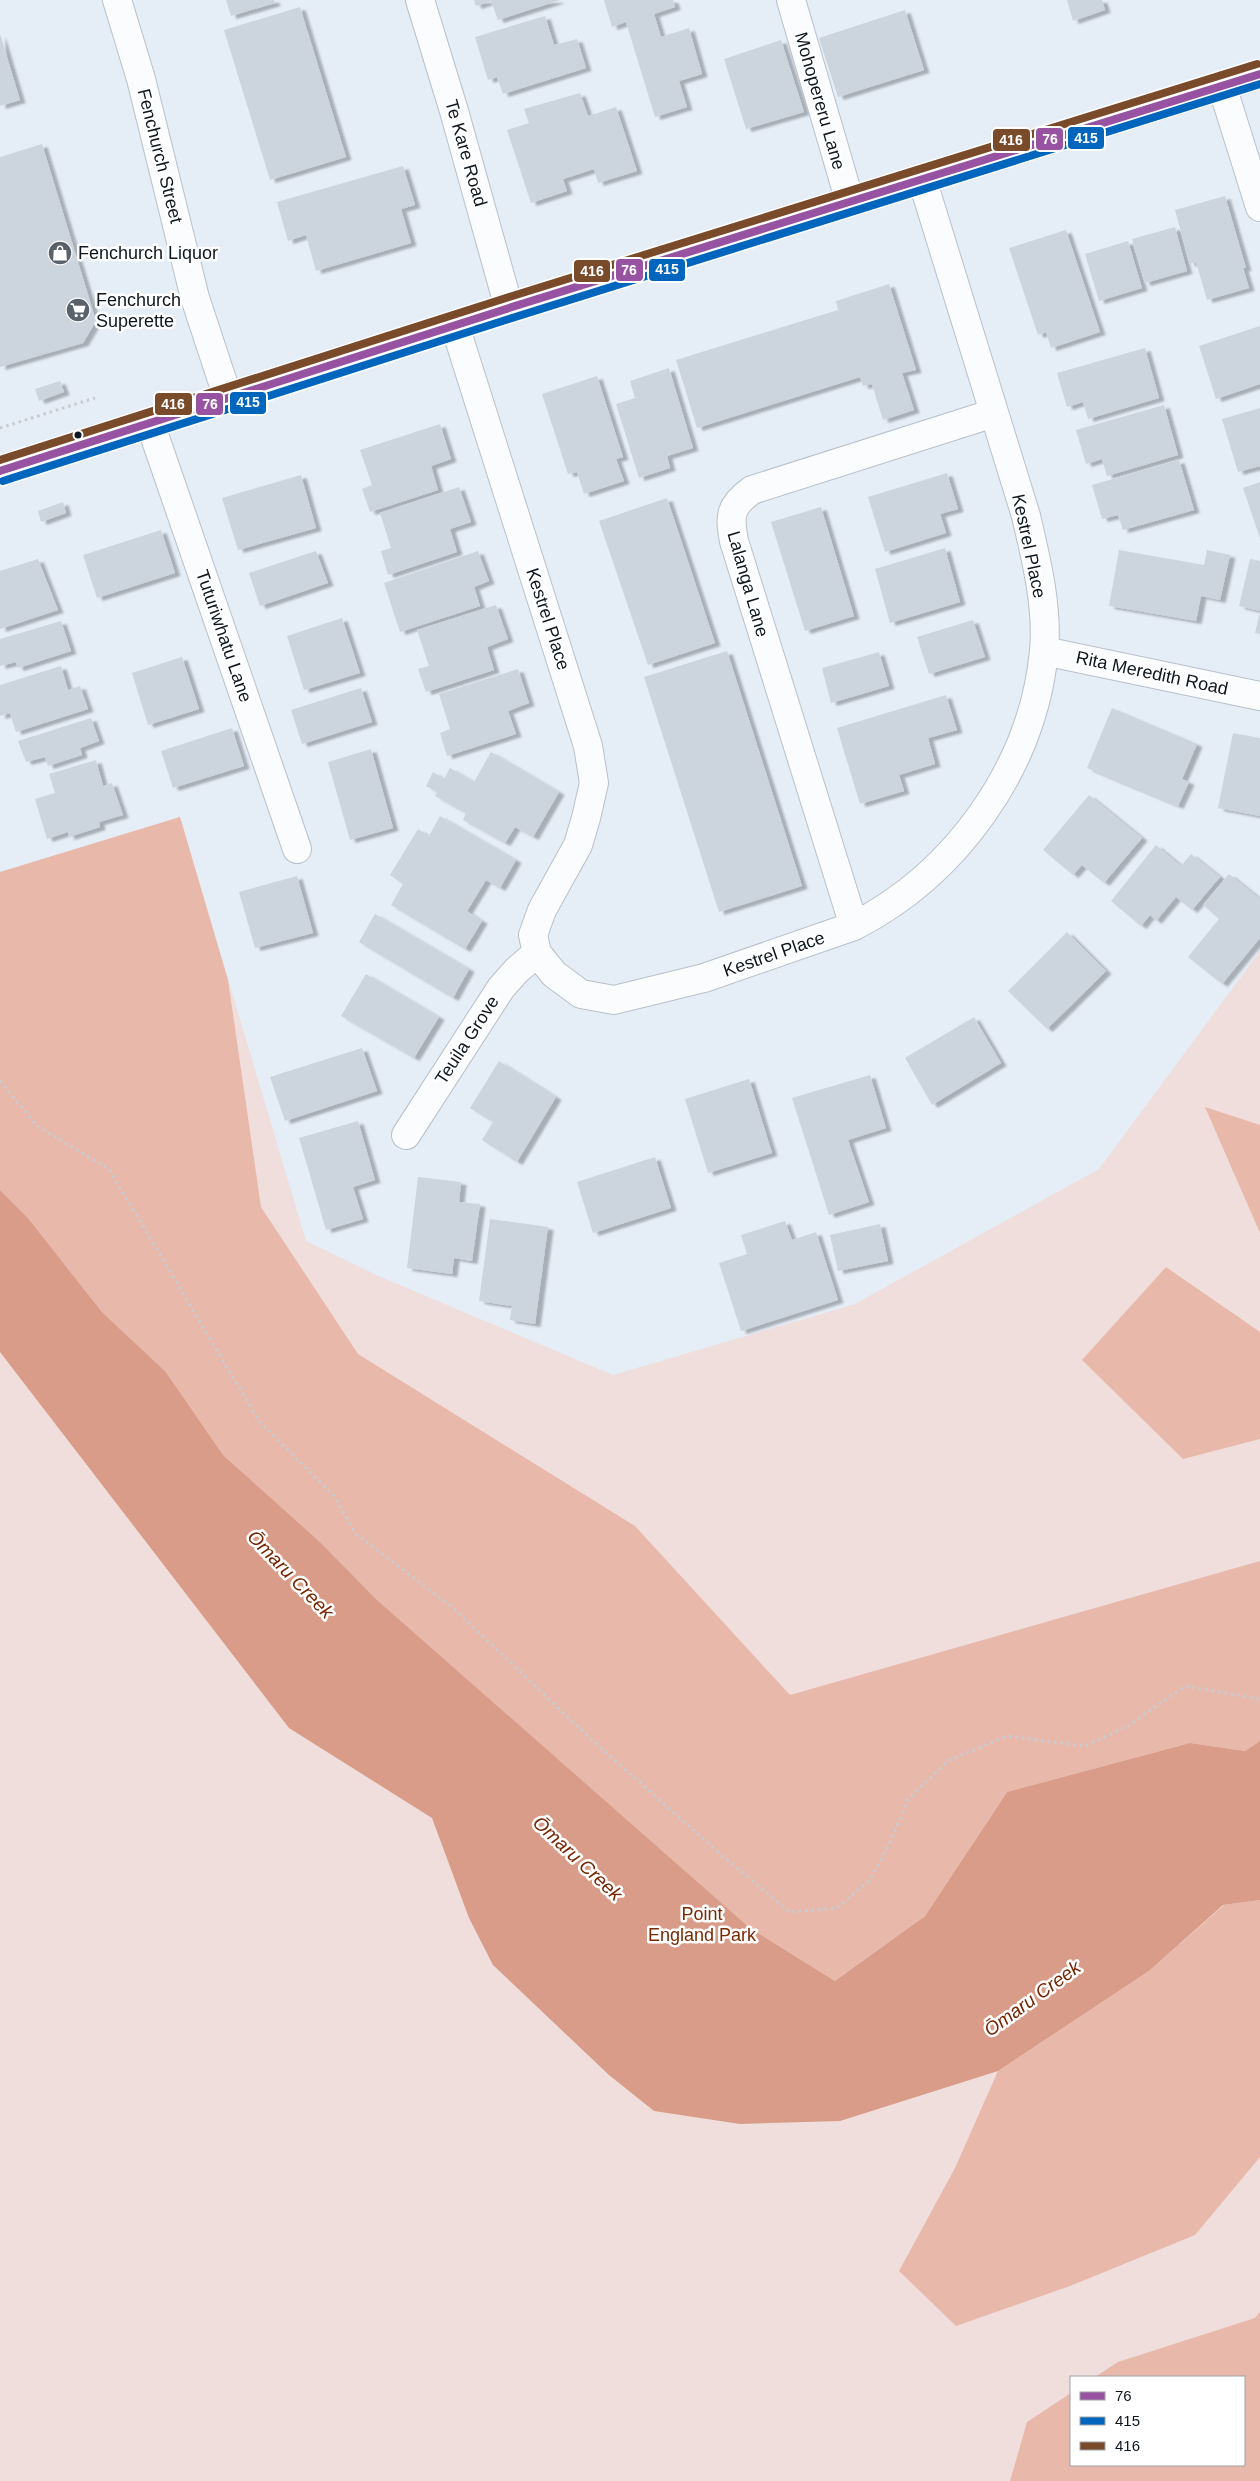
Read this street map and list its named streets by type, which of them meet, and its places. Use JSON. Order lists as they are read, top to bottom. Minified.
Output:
{"streets":{"street":["Mohopereru Lane","Te Kare Road","Fenchurch Street","Kestrel Place","Lalanga Lane","Tuturiwhatu Lane","Rita Meredith Road","Teuila Grove"]},"crossings":[["Kestrel Place","Lalanga Lane"],["Kestrel Place","Rita Meredith Road"],["Kestrel Place","Teuila Grove"]],"water":["Ōmaru Creek"],"parks":["Point England Park"],"places":{"shop":["Fenchurch Liquor"],"supermarket":["Fenchurch Superette"]},"lines":["transit line 416","transit line 76","transit line 415"],"legend":["76","415","416"]}
